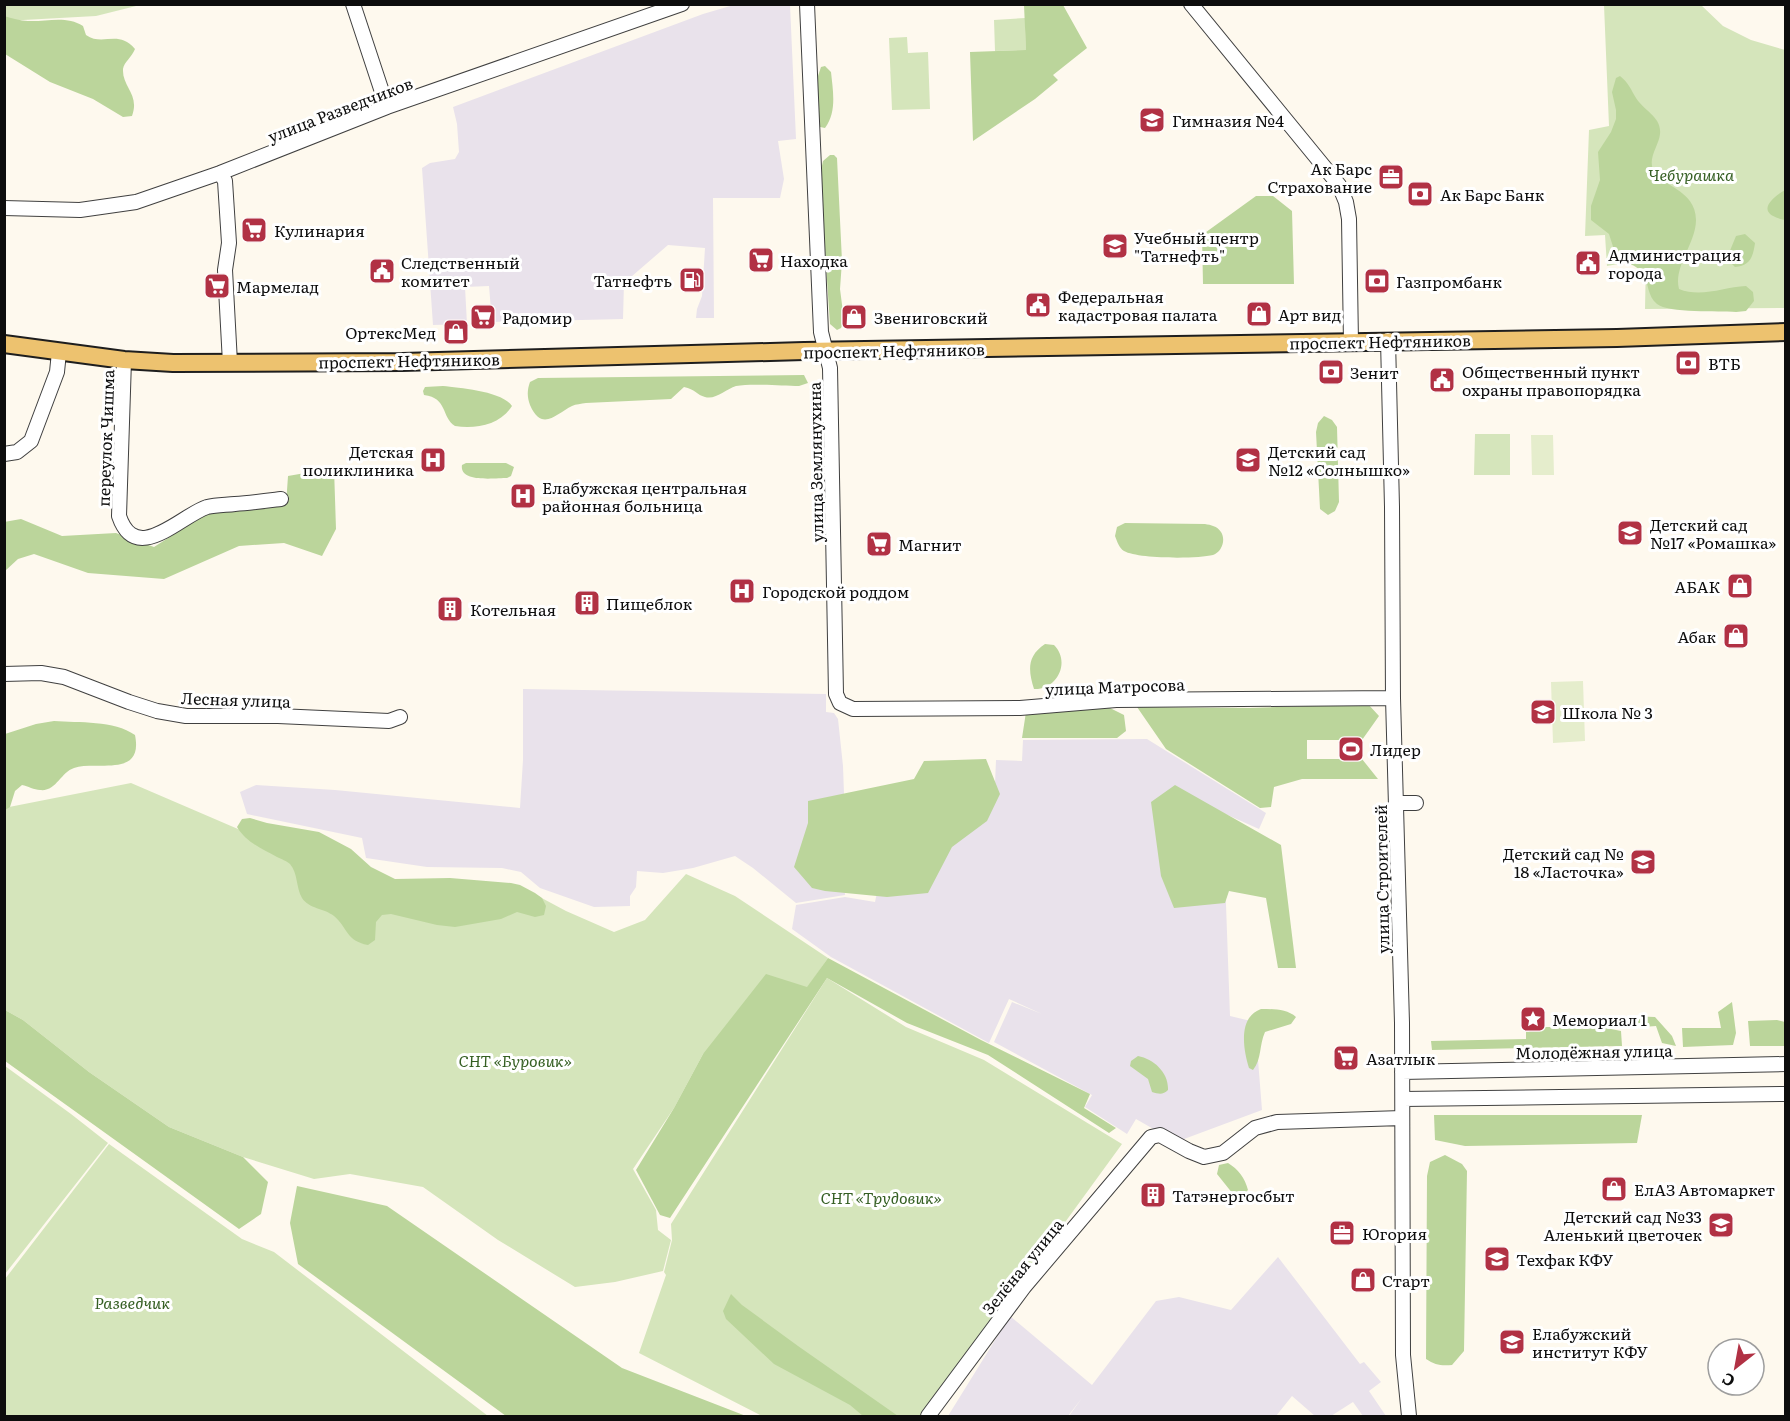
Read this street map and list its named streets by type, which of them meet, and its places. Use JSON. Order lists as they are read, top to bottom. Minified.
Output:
{"streets":{"main road":["проспект Нефтяников"],"street":["улица Разведчиков","переулок Чишма","улица Землянухина","улица Матросова","Лесная улица","улица Строителей","Молодёжная улица","Зелёная улица"]},"crossings":[["проспект Нефтяников","переулок Чишма"],["проспект Нефтяников","улица Землянухина"],["проспект Нефтяников","улица Строителей"],["улица Землянухина","улица Матросова"],["улица Матросова","улица Строителей"],["улица Строителей","Молодёжная улица"],["улица Строителей","Зелёная улица"]],"parks":["Чебурашка","СНТ «Буровик»","СНТ «Трудовик»","Разведчик"],"places":{"school or university":["Гимназия №4","Учебный центр \"Татнефть\"","Детский сад №12 «Солнышко»","Детский сад №17 «Ромашка»","Школа № 3","Детский сад № 18 «Ласточка»","Детский сад №33 Аленький цветочек","Техфак КФУ","Елабужский институт КФУ"],"office":["Ак Барс Страхование","Югория"],"bank":["Ак Барс Банк","Газпромбанк","ВТБ","Зенит"],"supermarket":["Кулинария","Находка","Мармелад","Радомир","Магнит","Азатлык"],"public building":["Администрация города","Следственный комитет","Федеральная кадастровая палата","Общественный пункт охраны правопорядка"],"fuel station":["Татнефть"],"shop":["Арт вид","Звениговский","ОртексМед","АБАК","Абак","ЕлАЗ Автомаркет","Старт"],"hospital":["Детская поликлиника","Елабужская центральная районная больница","Городской роддом"],"building":["Пищеблок","Котельная","Татэнергосбыт"],"sports":["Лидер"],"place":["Мемориал 1"]},"north":"bottom left"}
